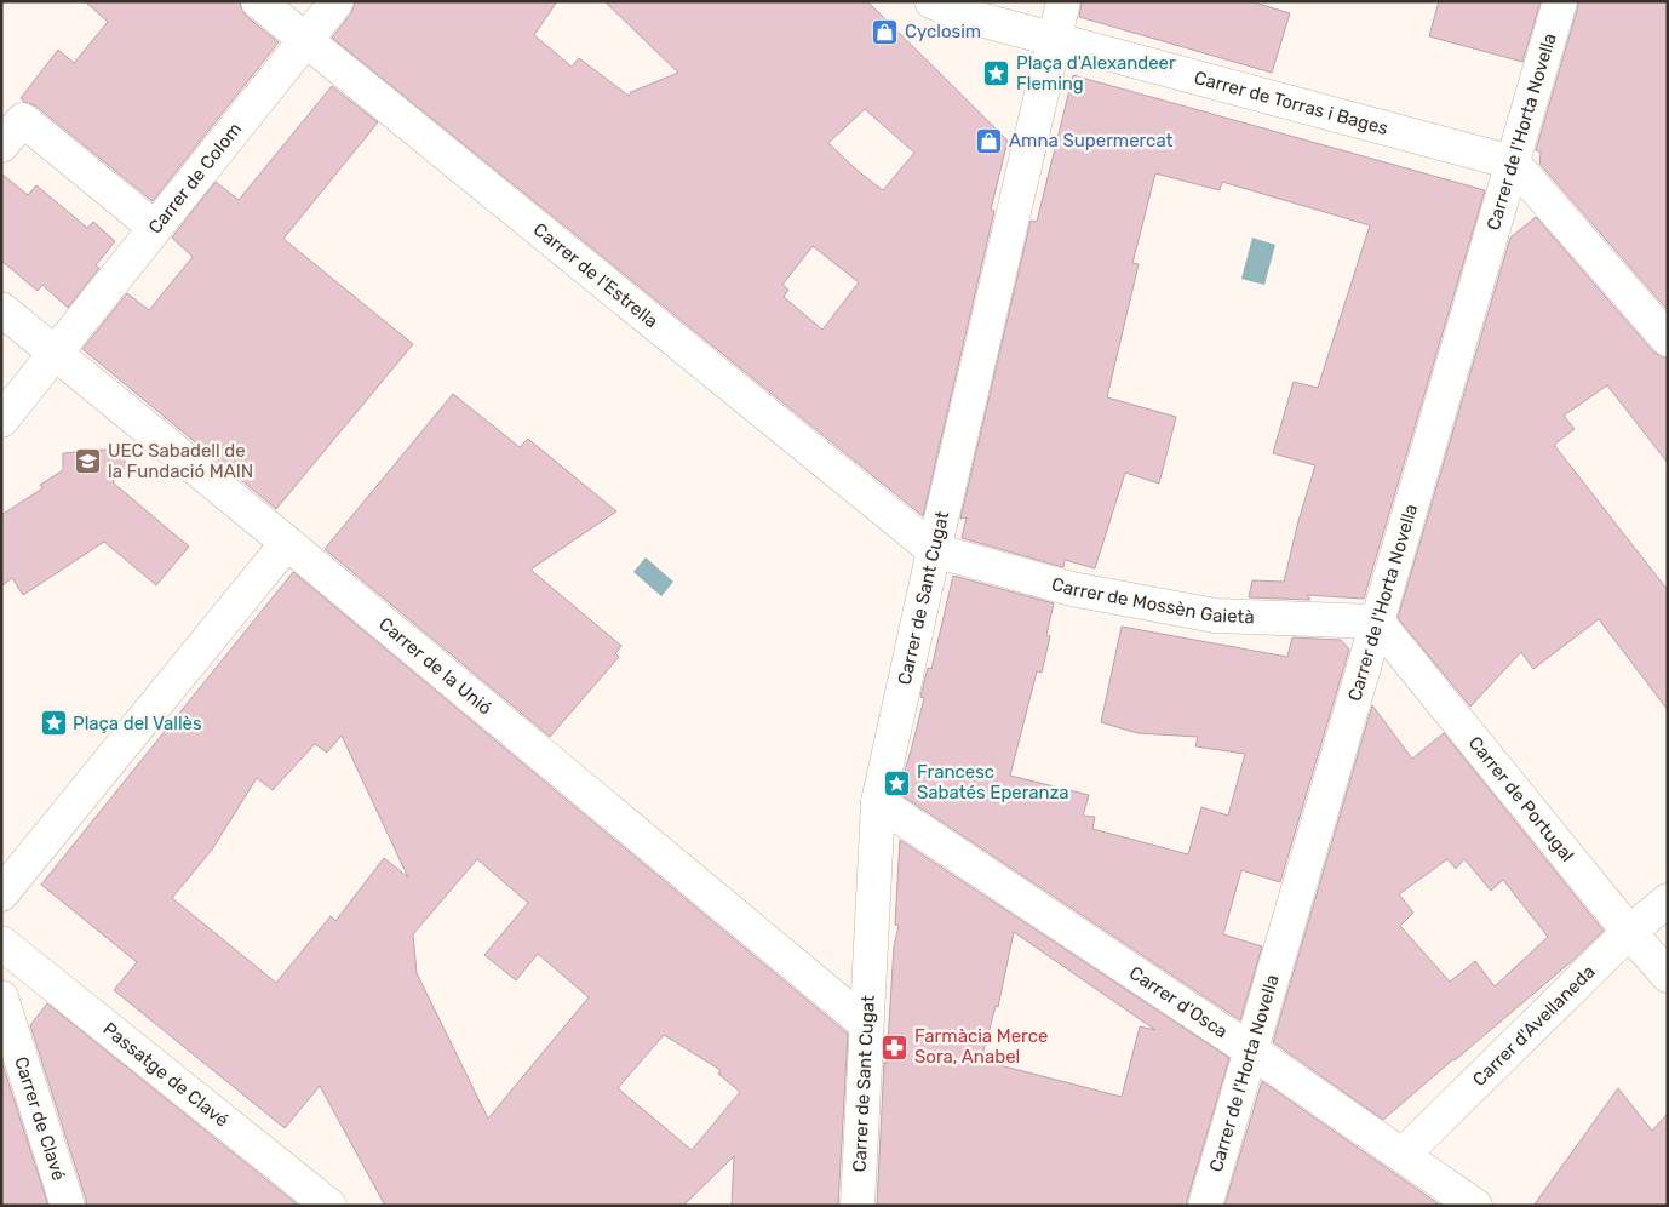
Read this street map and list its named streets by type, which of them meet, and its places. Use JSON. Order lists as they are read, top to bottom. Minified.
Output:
{"streets":{"street":["Carrer de Torras i Bages","Carrer de l'Horta Novella","Carrer de Colom","Carrer de l'Estrella","Carrer de Sant Cugat","Carrer de Mossèn Gaietà","Carrer de la Unió","Carrer de Portugal","Carrer d'Osca","Carrer d'Avellaneda","Passatge de Clavé","Carrer de Clavé"]},"crossings":[["Carrer de Torras i Bages","Carrer de l'Horta Novella"],["Carrer de Torras i Bages","Carrer de Sant Cugat"],["Carrer de l'Horta Novella","Carrer de Mossèn Gaietà"],["Carrer de l'Horta Novella","Carrer de Portugal"],["Carrer de l'Horta Novella","Carrer d'Osca"],["Carrer de Colom","Carrer de l'Estrella"],["Carrer de Colom","Carrer de la Unió"],["Carrer de l'Estrella","Carrer de Sant Cugat"],["Carrer de l'Estrella","Carrer de Mossèn Gaietà"],["Carrer de Sant Cugat","Carrer de Mossèn Gaietà"],["Carrer de Sant Cugat","Carrer de la Unió"],["Carrer de Sant Cugat","Carrer d'Osca"],["Carrer de Mossèn Gaietà","Carrer de Portugal"],["Carrer de Portugal","Carrer d'Avellaneda"],["Carrer d'Osca","Carrer d'Avellaneda"]],"places":{"shop":["Cyclosim","Amna Supermercat"],"place":["Plaça d'Alexandeer Fleming","Plaça del Vallès","Francesc Sabatés Eperanza"],"school or university":["UEC Sabadell de la Fundació MAIN"],"pharmacy":["Farmàcia Merce Sora, Anabel"]}}
